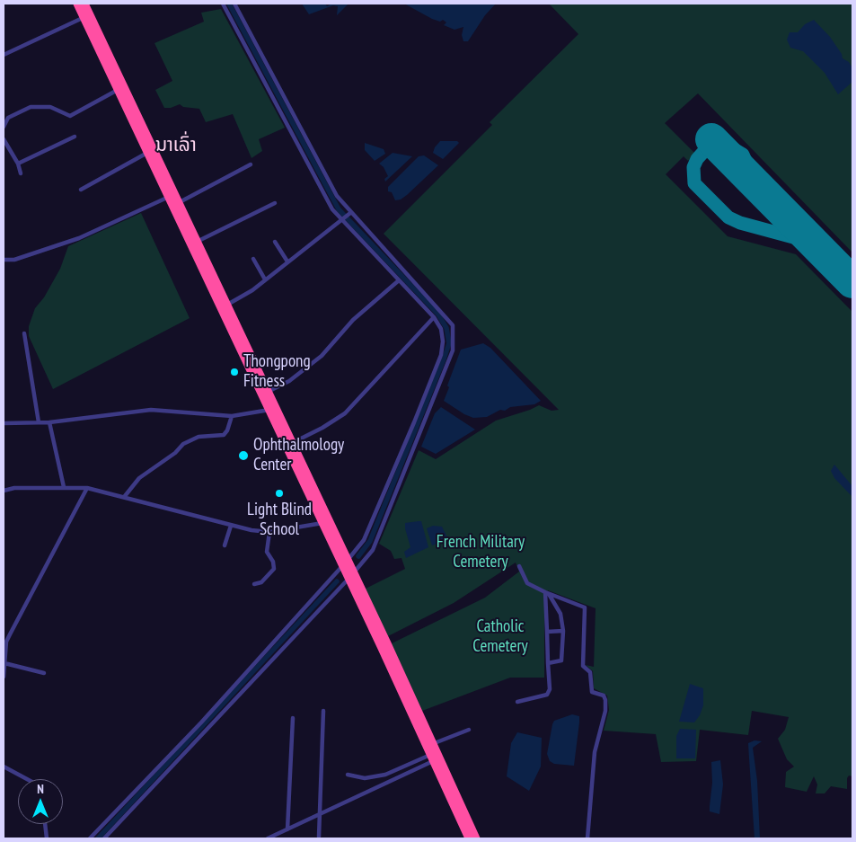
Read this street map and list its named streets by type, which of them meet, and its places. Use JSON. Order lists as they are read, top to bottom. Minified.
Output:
{"districts":["ນາເລົ່າ"],"parks":["French Military Cemetery","Catholic Cemetery"],"places":["Thongpong Fitness","Ophthalmology Center","Light Blind School"],"north":"top"}
